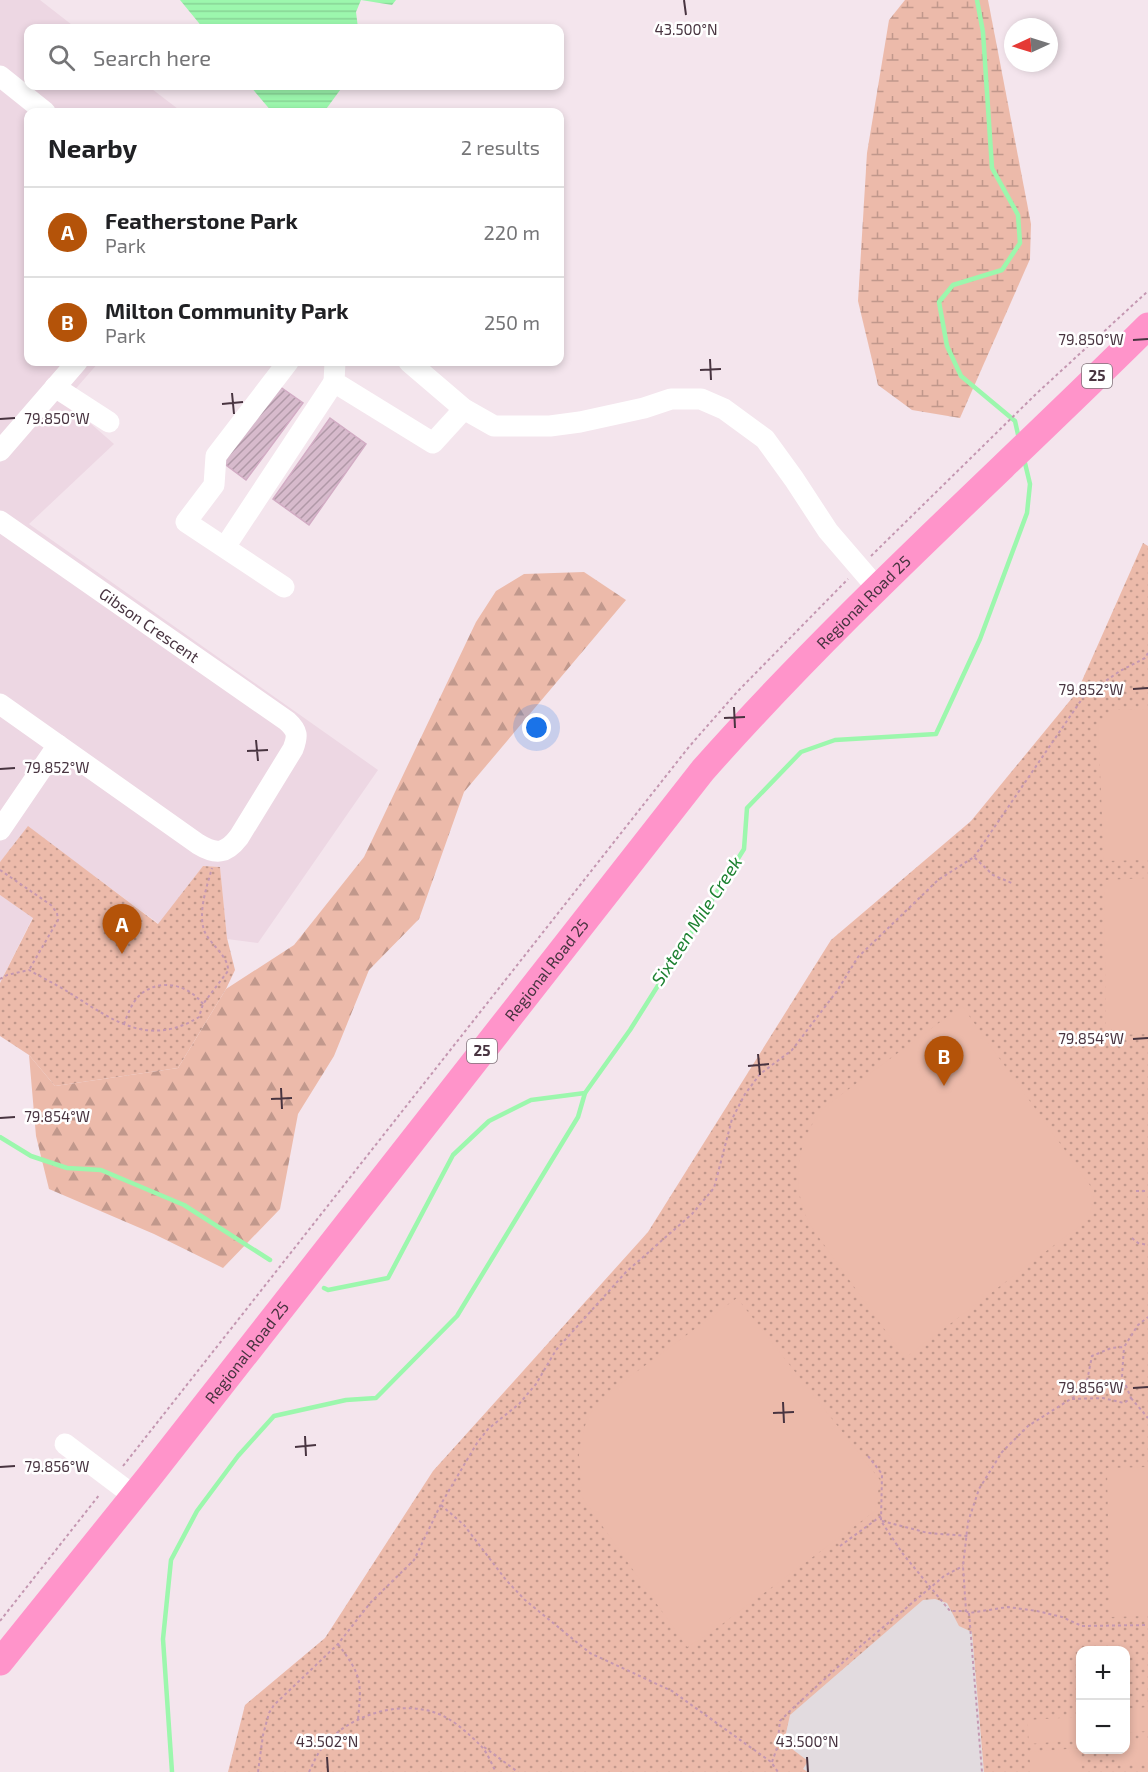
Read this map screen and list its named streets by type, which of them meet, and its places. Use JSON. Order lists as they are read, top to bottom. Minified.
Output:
{"streets":{"main road":["25","Regional Road 25"],"street":["Gibson Crescent"]},"water":["Sixteen Mile Creek"],"north":"left","page":{"search":"Search here","heading":["Nearby","2 results"],"list":[{"mark":"A","name":"Featherstone Park","note":"Park","value":"220 m"},{"mark":"B","name":"Milton Community Park","note":"Park","value":"250 m"}],"pins":["A","B"],"map_buttons":["+","−"]},"coordinates":["43.500°N","79.850°W","79.852°W","79.854°W","79.856°W","43.502°N"]}
